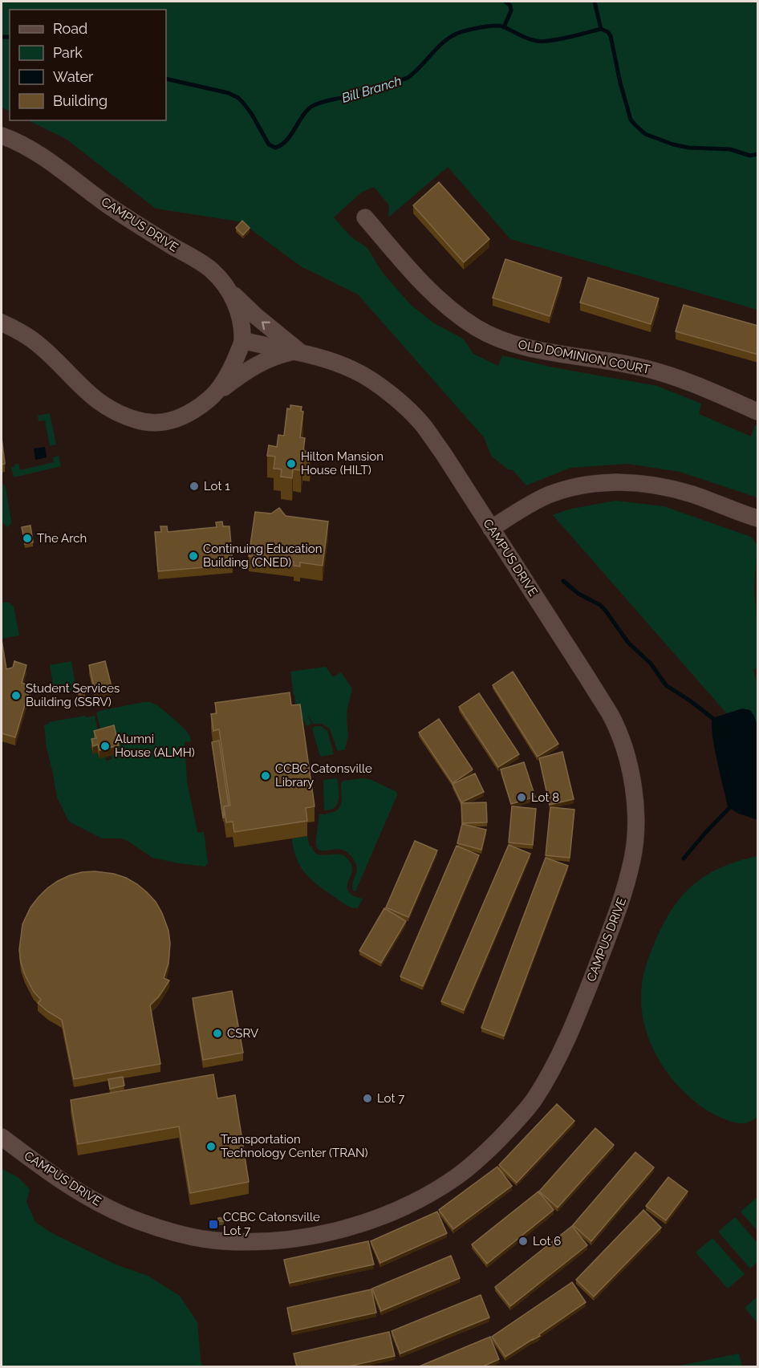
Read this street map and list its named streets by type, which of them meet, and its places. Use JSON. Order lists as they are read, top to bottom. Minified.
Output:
{"streets":{"street":["CAMPUS DRIVE","OLD DOMINION COURT"]},"water":["Bill Branch"],"places":{"other":["Hilton Mansion House (HILT)","Lot 1","The Arch","Continuing Education Building (CNED)","Student Services Building (SSRV)","Alumni House (ALMH)","CCBC Catonsville Library","Lot 8","CSRV","Lot 7","Transportation Technology Center (TRAN)","Lot 6"],"transit":["CCBC Catonsville Lot 7"]},"legend":["Road","Park","Water","Building"]}
